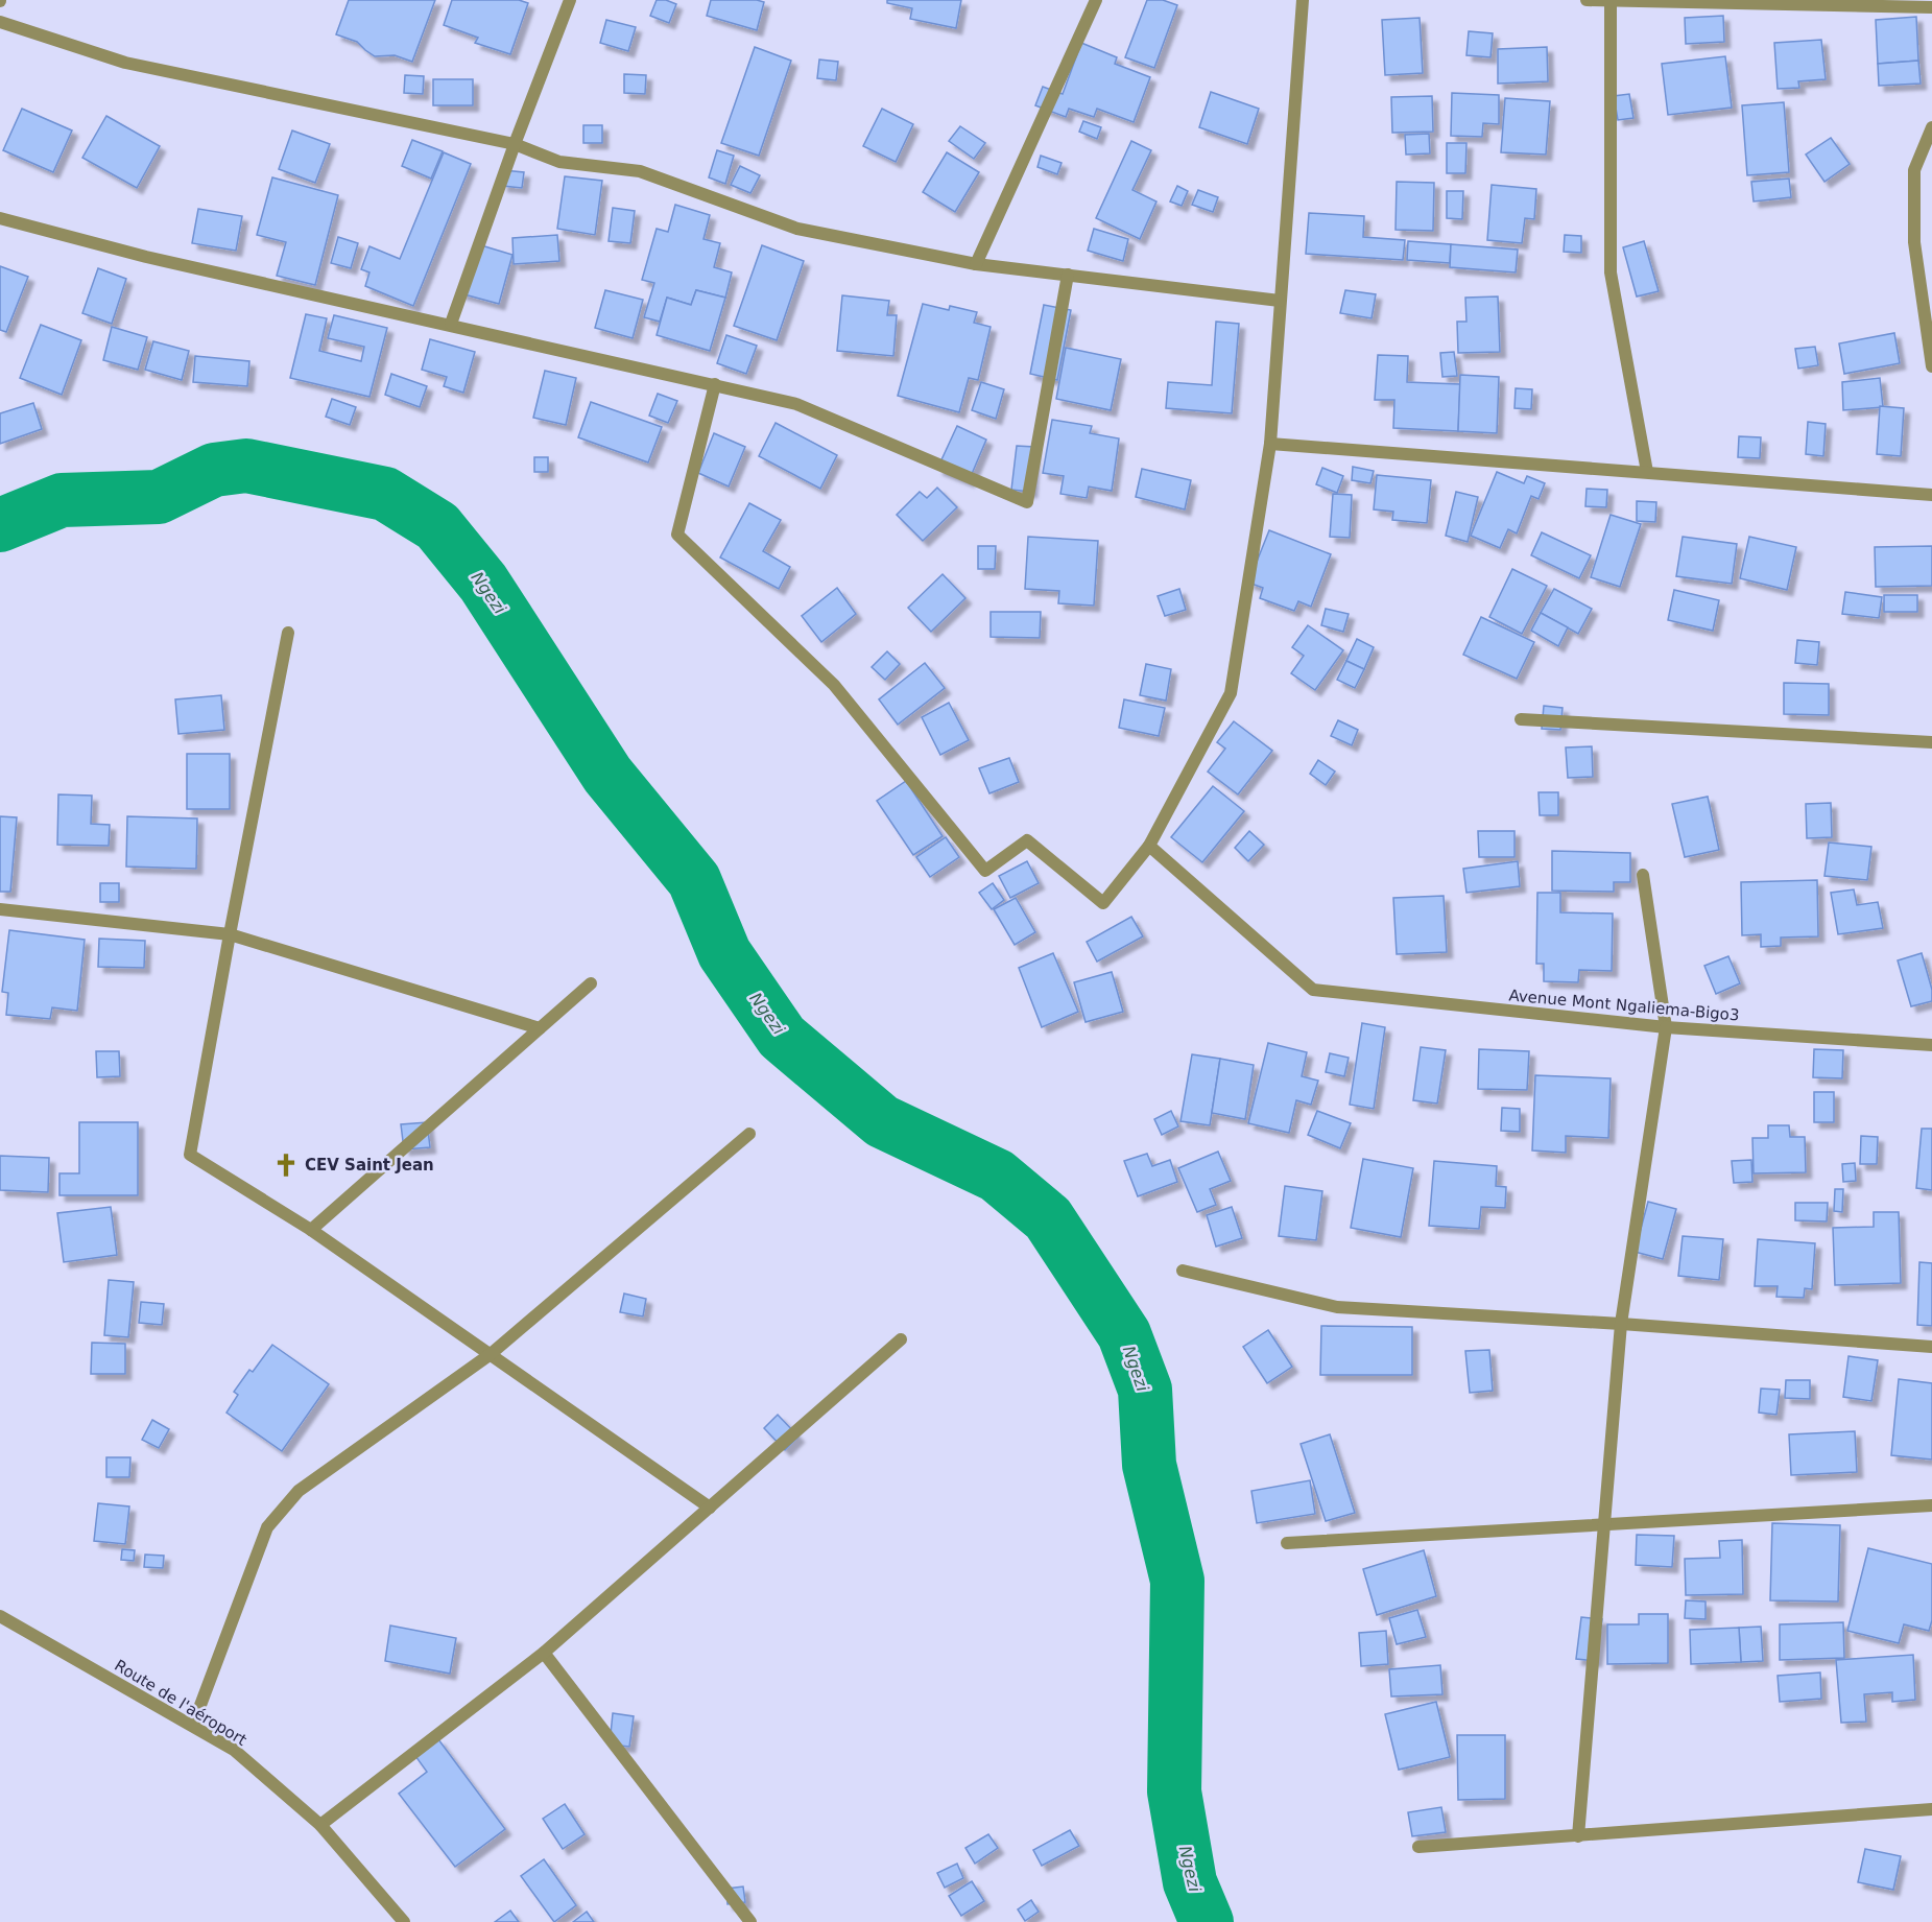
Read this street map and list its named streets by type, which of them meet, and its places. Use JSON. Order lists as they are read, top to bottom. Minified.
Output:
{"streets":{"street":["Avenue Mont Ngaliema-Bigo3","Route de l'aéroport"]},"water":["Ngezi"],"places":{"church":["CEV Saint Jean"]}}
